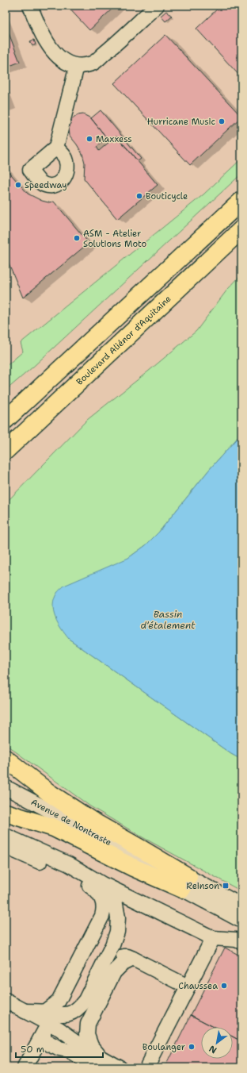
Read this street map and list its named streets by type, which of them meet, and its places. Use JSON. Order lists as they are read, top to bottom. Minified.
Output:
{"streets":{"highway":["Boulevard Aliénor d'Aquitaine"],"street":["Avenue de Nontraste"]},"water":["Bassin d'étalement"],"places":{"other":["Hurricane Music","Maxxess","Speedway","Bouticycle","ASM - Atelier Solutions Moto","Chaussea","Boulanger"],"transit":["Reinson"]},"scale_bar":"50 m","north":"bottom left"}
